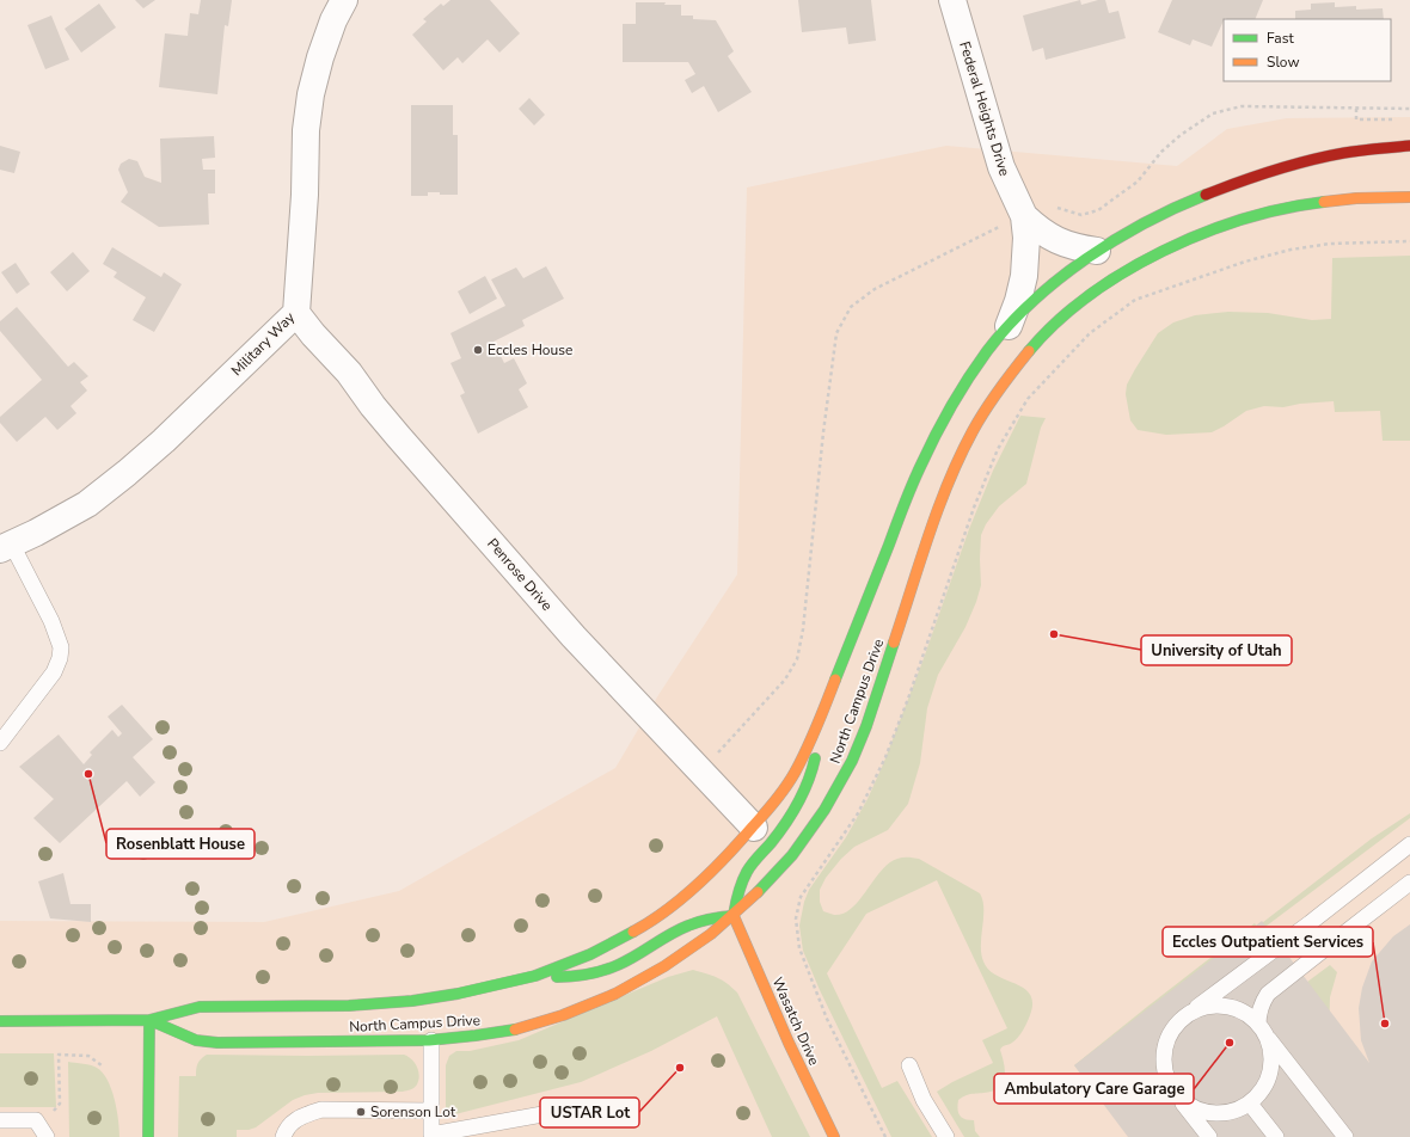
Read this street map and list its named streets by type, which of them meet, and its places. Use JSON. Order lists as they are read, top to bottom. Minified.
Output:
{"streets":{"main road":["North Campus Drive","Wasatch Drive"],"street":["Federal Heights Drive","Military Way","Penrose Drive"]},"crossings":[["Federal Heights Drive","North Campus Drive"],["Military Way","Penrose Drive"],["Penrose Drive","North Campus Drive"],["North Campus Drive","Wasatch Drive"]],"places":["Eccles House","University of Utah","Rosenblatt House","Eccles Outpatient Services","Ambulatory Care Garage","USTAR Lot","Sorenson Lot"],"legend":["Fast","Slow"]}
